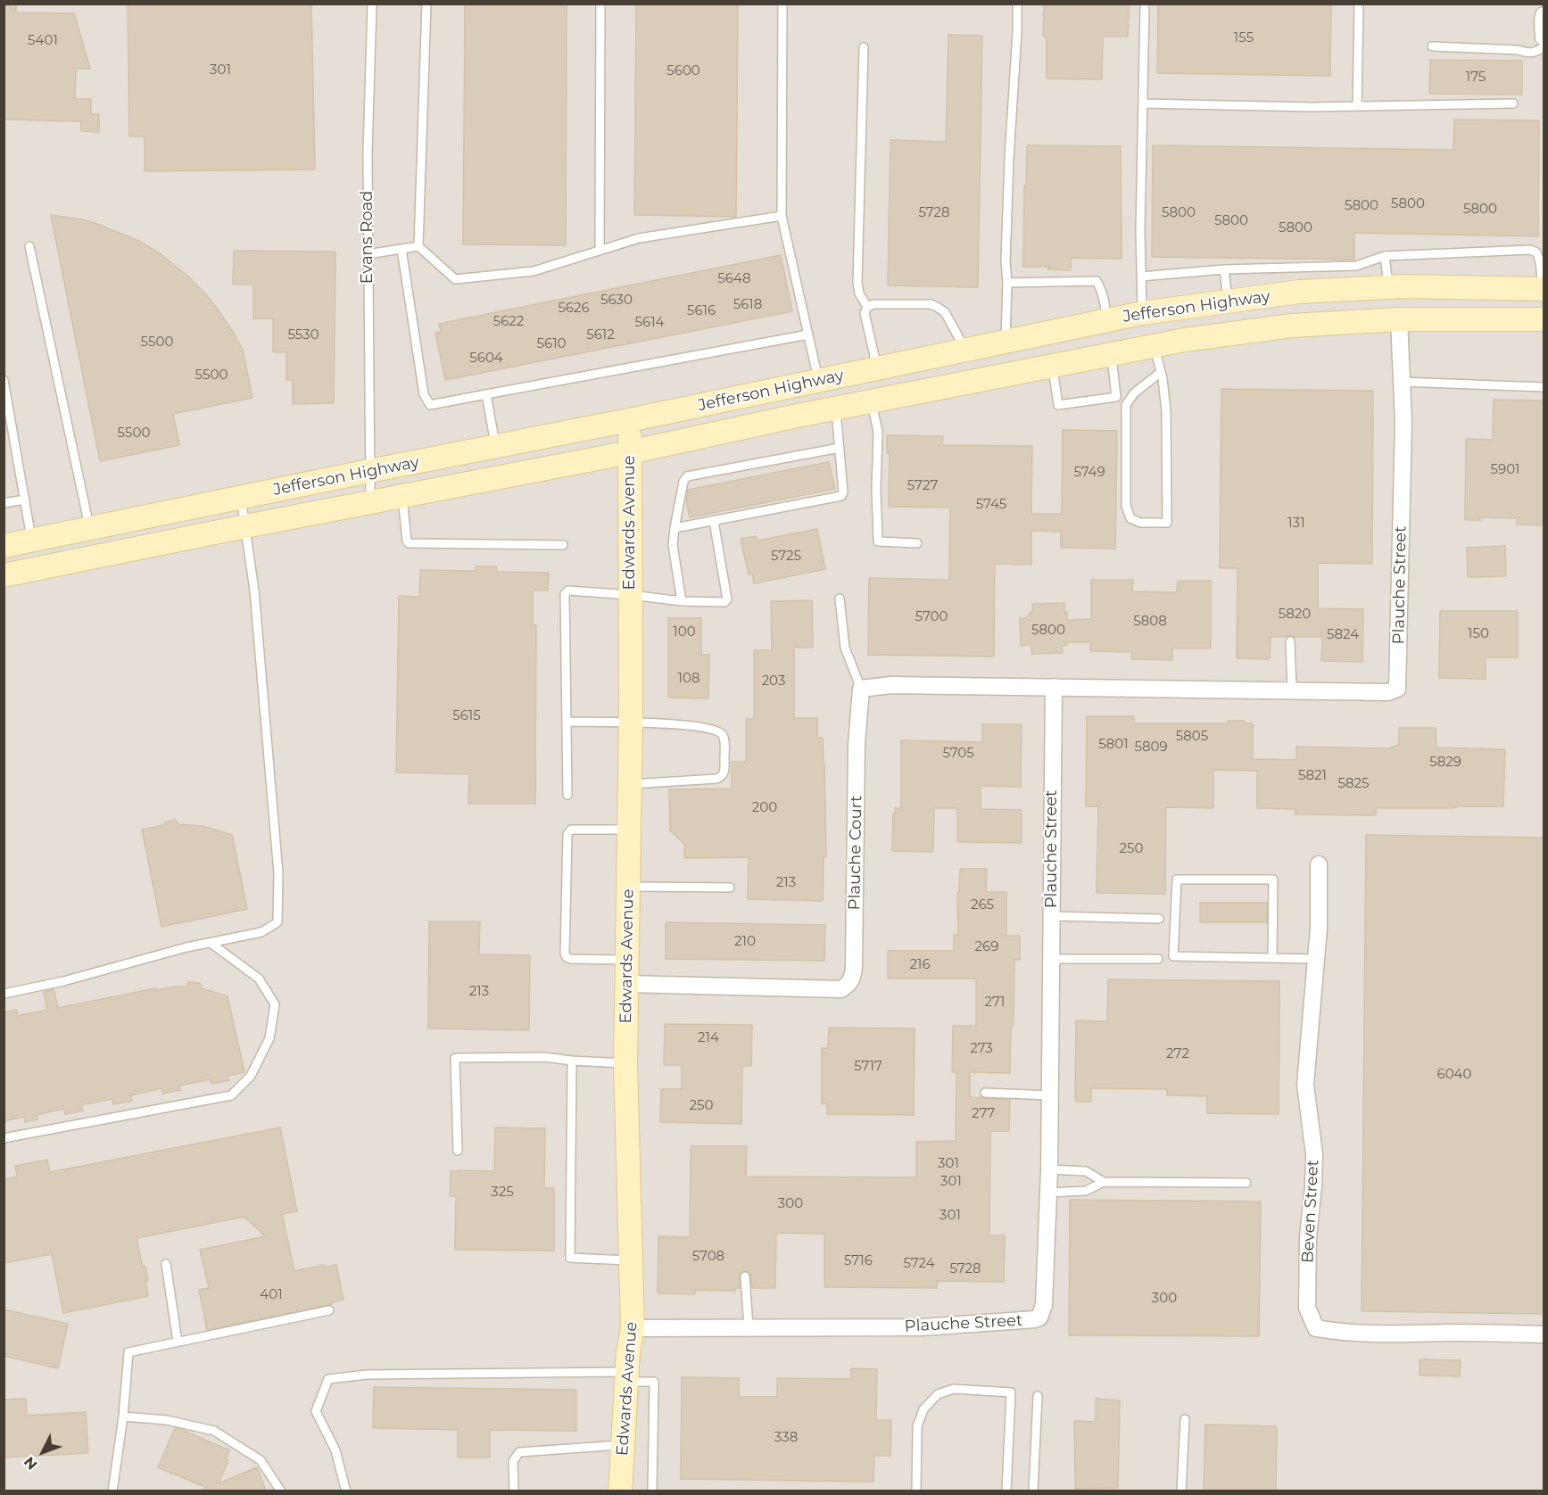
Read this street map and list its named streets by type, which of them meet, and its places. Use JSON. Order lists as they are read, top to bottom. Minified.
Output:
{"streets":{"main road":["Jefferson Highway","Edwards Avenue"],"street":["Plauche Street","Plauche Court","Beven Street"],"lane":["Evans Road"]},"crossings":[["Evans Road","Jefferson Highway"],["Jefferson Highway","Edwards Avenue"],["Jefferson Highway","Plauche Street"],["Edwards Avenue","Plauche Street"],["Edwards Avenue","Plauche Court"]],"house_numbers":["155","5401","301","5600","175","5800","5800","5800","5728","5800","5800","5800","5648","5630","5618","5626","5616","5622","5614","5530","5612","5500","5610","5604","5500","5500","5901","5749","5727","5745","131","5725","5820","5700","5808","5800","100","150","5824","108","203","5615","5805","5801","5809","5705","5829","5821","5825","200","250","213","265","210","269","216","213","271","214","273","272","5717","6040","250","277","301","301","325","300","301","5708","5716","5724","5728","401","300","338"],"north":"bottom left"}
